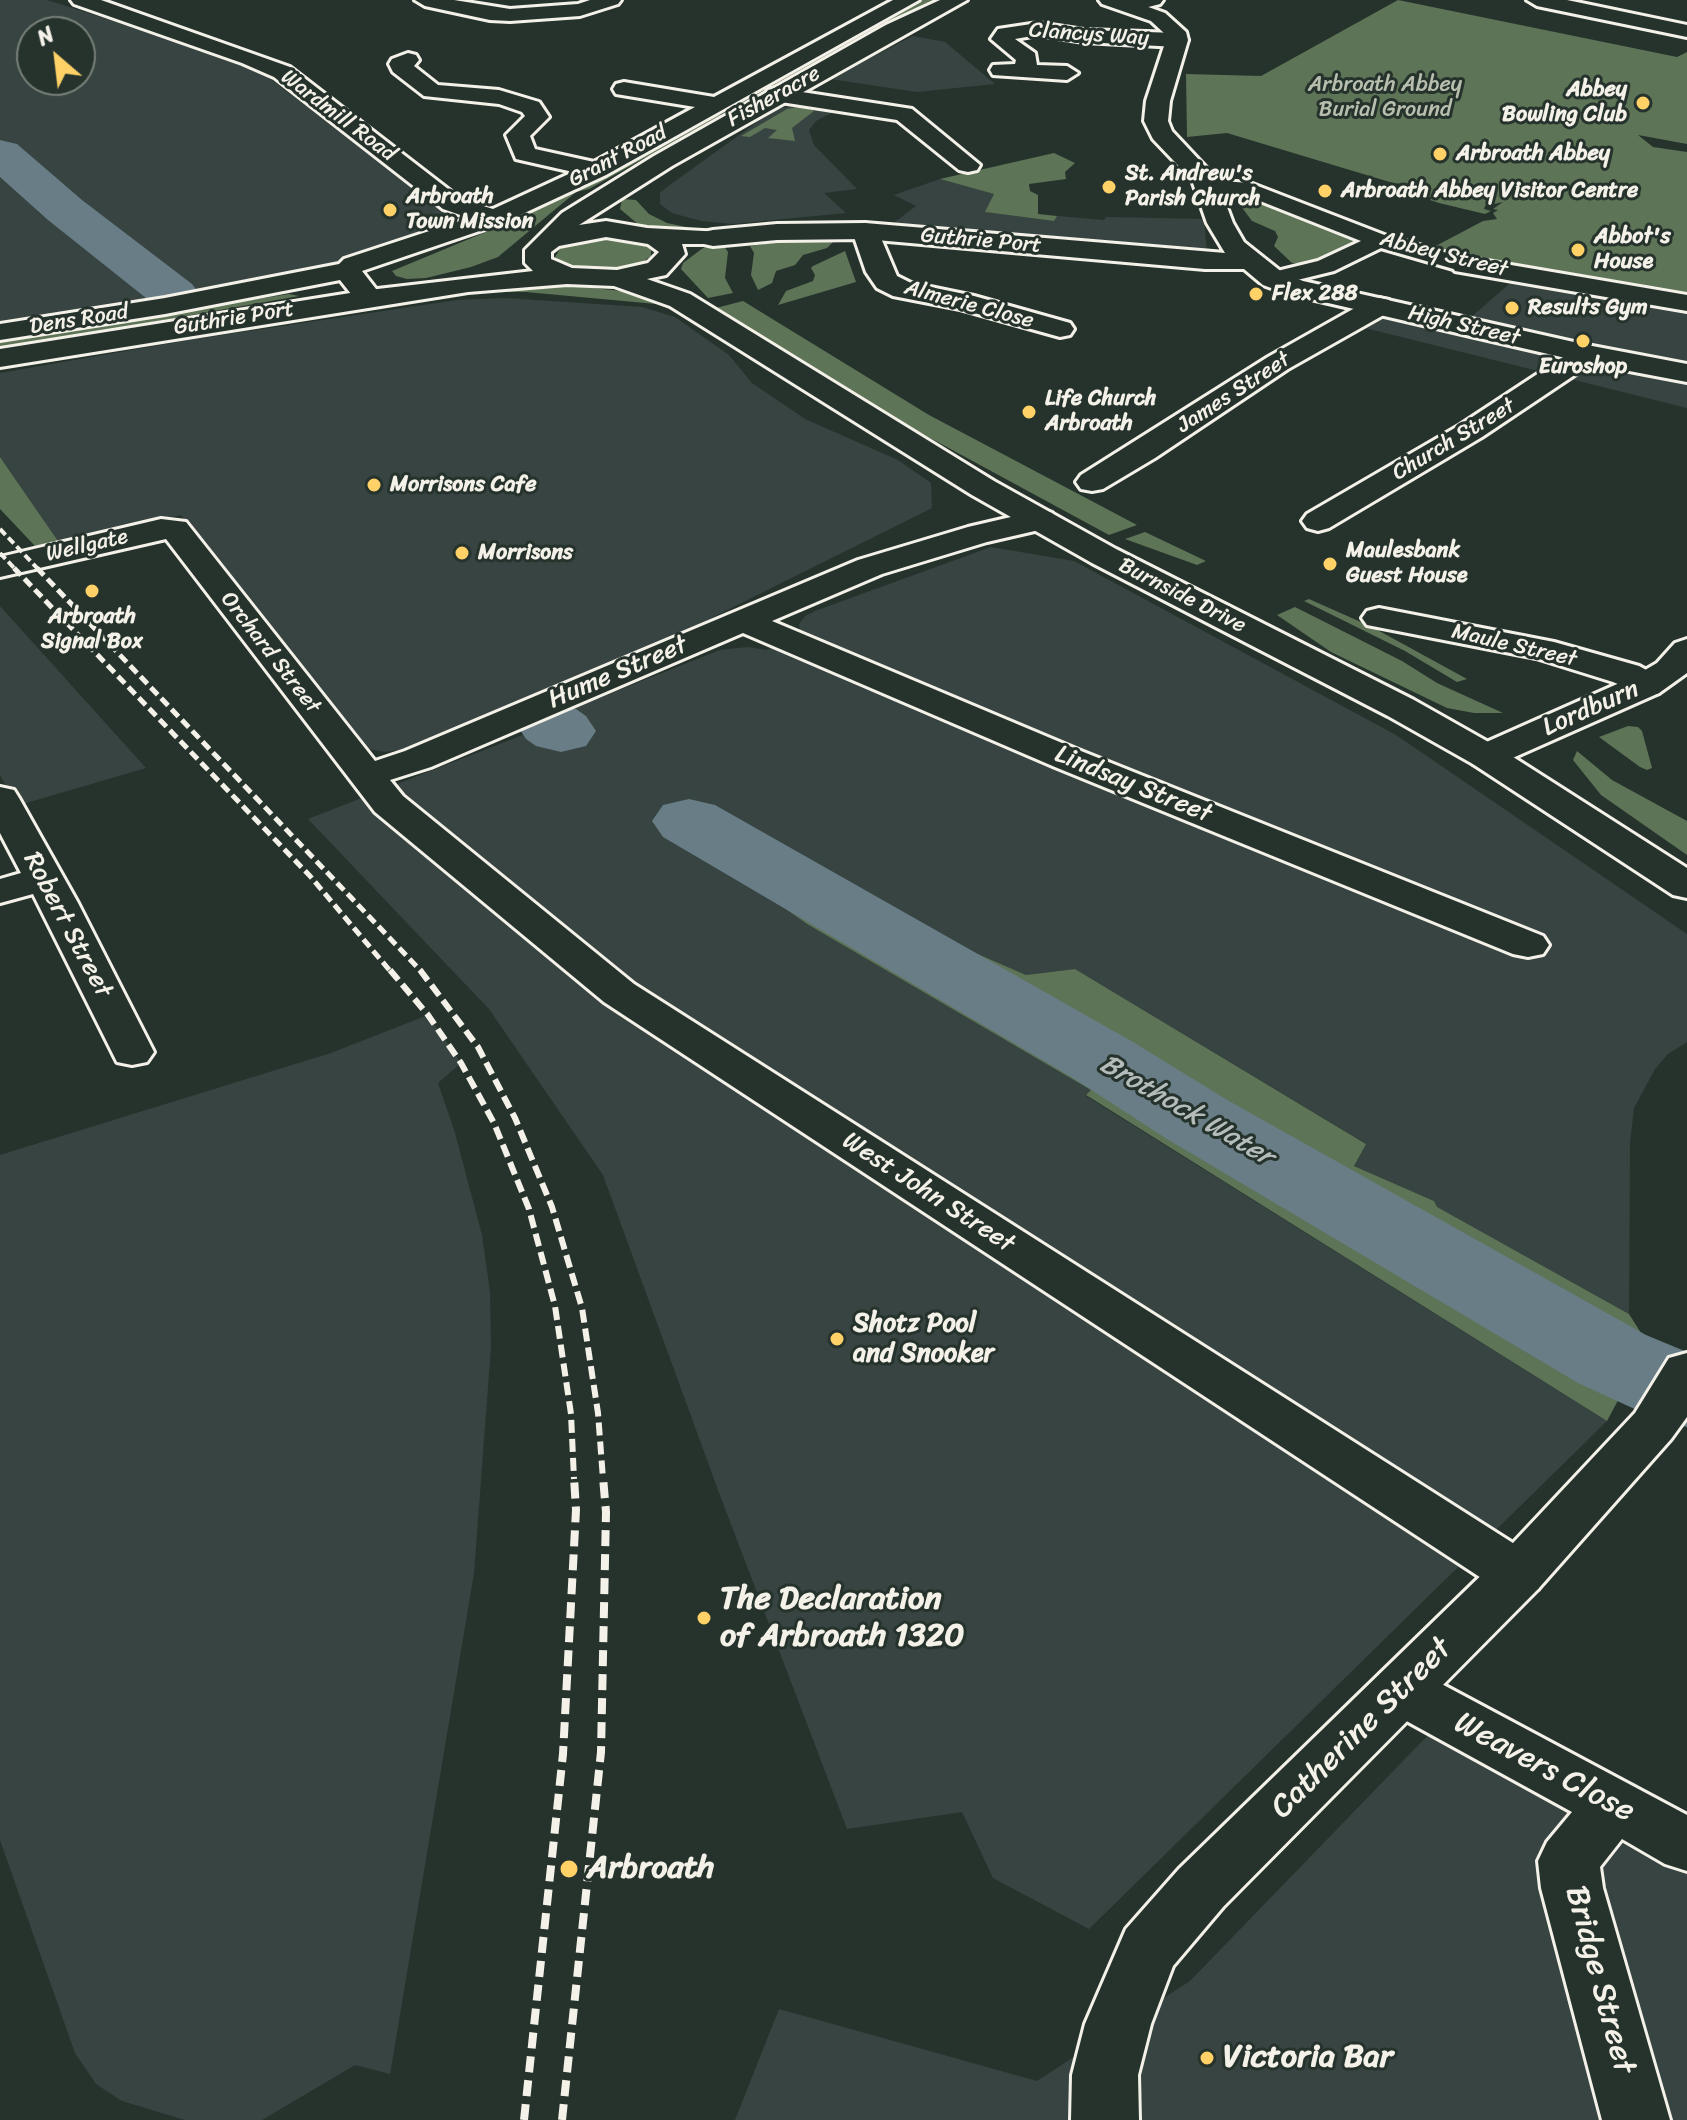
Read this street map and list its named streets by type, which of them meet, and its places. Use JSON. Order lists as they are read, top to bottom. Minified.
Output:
{"streets":{"street":["Clancys Way","Fisheracre","Wardmill Road","Grant Road","Guthrie Port","Abbey Street","Almerie Close","Dens Road","High Street","James Street","Church Street","Wellgate","Burnside Drive","Maule Street","Orchard Street","Hume Street","Lordburn","Lindsay Street","Robert Street","West John Street","Catherine Street","Weavers Close","Bridge Street"]},"crossings":[["Fisheracre","Guthrie Port"],["Wardmill Road","Grant Road"],["Grant Road","Dens Road"],["Guthrie Port","Almerie Close"],["Guthrie Port","High Street"],["Guthrie Port","Burnside Drive"],["Abbey Street","High Street"],["High Street","James Street"],["High Street","Church Street"],["Wellgate","Orchard Street"],["Burnside Drive","Hume Street"],["Burnside Drive","Lordburn"],["Maule Street","Lordburn"],["Orchard Street","Hume Street"],["Orchard Street","West John Street"],["Hume Street","Lindsay Street"],["Hume Street","West John Street"],["West John Street","Catherine Street"],["Catherine Street","Weavers Close"],["Weavers Close","Bridge Street"]],"water":["Brothock Water"],"parks":["Arbroath Abbey Burial Ground"],"places":["Abbey Bowling Club","Arbroath Abbey","St. Andrew's Parish Church","Arbroath Abbey Visitor Centre","Arbroath Town Mission","Abbot's House","Flex 288","Results Gym","Euroshop","Life Church Arbroath","Morrisons Cafe","Morrisons","Maulesbank Guest House","Arbroath Signal Box","Shotz Pool and Snooker","The Declaration of Arbroath 1320","Arbroath","Victoria Bar"],"north":"top left"}
